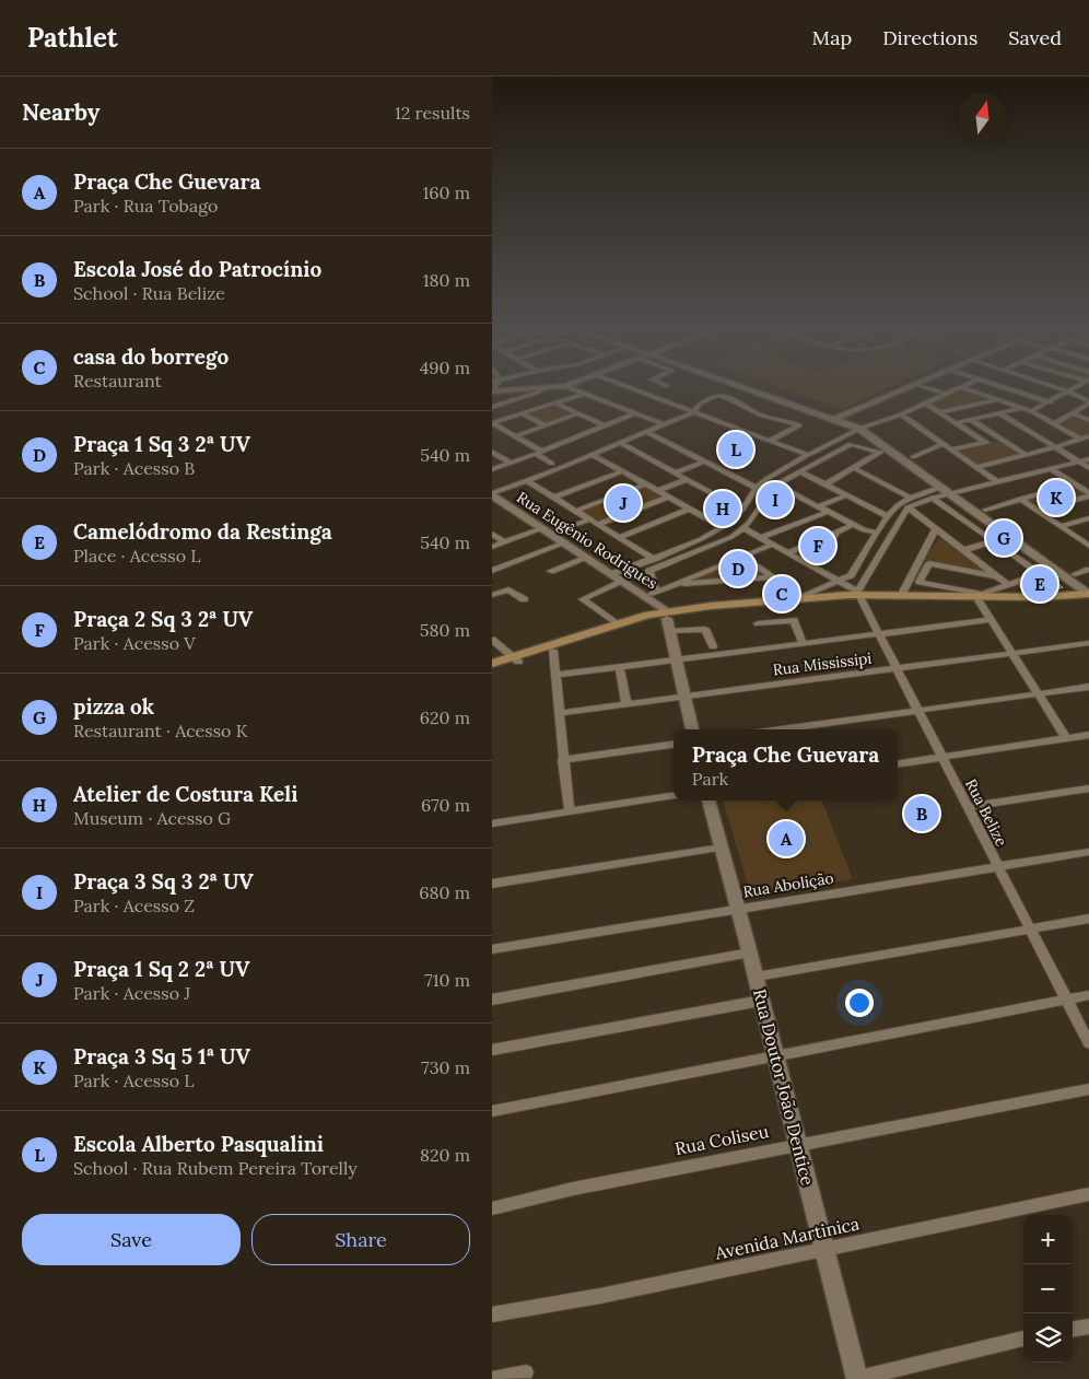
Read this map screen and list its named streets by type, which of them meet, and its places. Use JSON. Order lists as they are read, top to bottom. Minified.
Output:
{"streets":{"street":["Rua Eugênio Rodrigues","Rua Mississipi","Rua Belize","Rua Abolição","Rua Doutor João Dentice","Rua Coliseu","Avenida Martinica"]},"crossings":[["Rua Mississipi","Rua Belize"],["Rua Belize","Rua Abolição"],["Rua Abolição","Rua Doutor João Dentice"],["Rua Doutor João Dentice","Rua Coliseu"],["Rua Doutor João Dentice","Avenida Martinica"]],"north":"top","page":{"header":"Pathlet","nav":["Map","Directions","Saved"],"heading":["Nearby","12 results"],"list":[{"mark":"A","name":"Praça Che Guevara","note":"Park · Rua Tobago","value":"160 m"},{"mark":"B","name":"Escola José do Patrocínio","note":"School · Rua Belize","value":"180 m"},{"mark":"C","name":"casa do borrego","note":"Restaurant","value":"490 m"},{"mark":"D","name":"Praça 1 Sq 3 2ª UV","note":"Park · Acesso B","value":"540 m"},{"mark":"E","name":"Camelódromo da Restinga","note":"Place · Acesso L","value":"540 m"},{"mark":"F","name":"Praça 2 Sq 3 2ª UV","note":"Park · Acesso V","value":"580 m"},{"mark":"G","name":"pizza ok","note":"Restaurant · Acesso K","value":"620 m"},{"mark":"H","name":"Atelier de Costura Keli","note":"Museum · Acesso G","value":"670 m"},{"mark":"I","name":"Praça 3 Sq 3 2ª UV","note":"Park · Acesso Z","value":"680 m"},{"mark":"J","name":"Praça 1 Sq 2 2ª UV","note":"Park · Acesso J","value":"710 m"},{"mark":"K","name":"Praça 3 Sq 5 1ª UV","note":"Park · Acesso L","value":"730 m"},{"mark":"L","name":"Escola Alberto Pasqualini","note":"School · Rua Rubem Pereira Torelly","value":"820 m"}],"pins":["L","K","I","J","H","G","F","D","E","C","B","A"],"popup":["Praça Che Guevara","Park"],"buttons":["Save","Share"],"map_buttons":["+","−"]}}
